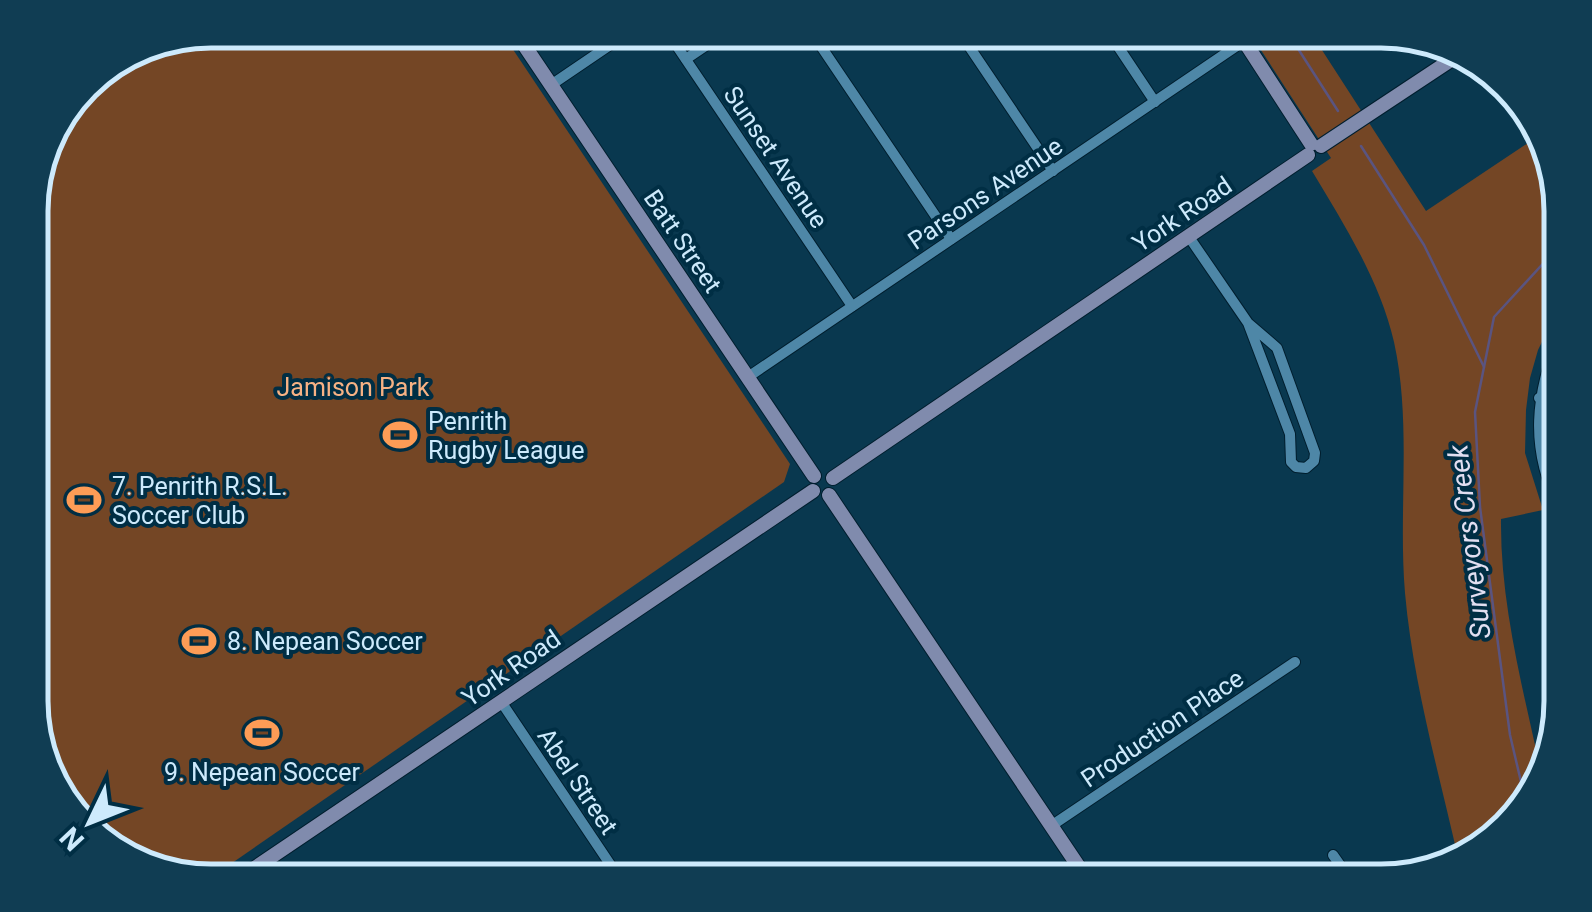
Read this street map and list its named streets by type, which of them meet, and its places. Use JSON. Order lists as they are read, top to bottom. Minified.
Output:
{"streets":{"street":["Sunset Avenue","Parsons Avenue","York Road","Batt Street","Production Place","Abel Street"]},"crossings":[["Sunset Avenue","Parsons Avenue"],["Parsons Avenue","Batt Street"],["York Road","Batt Street"],["York Road","Abel Street"]],"water":["Surveyors Creek"],"parks":["Jamison Park"],"places":{"sports":["Penrith Rugby League","7. Penrith R.S.L. Soccer Club","8. Nepean Soccer","9. Nepean Soccer"]},"north":"bottom left"}
